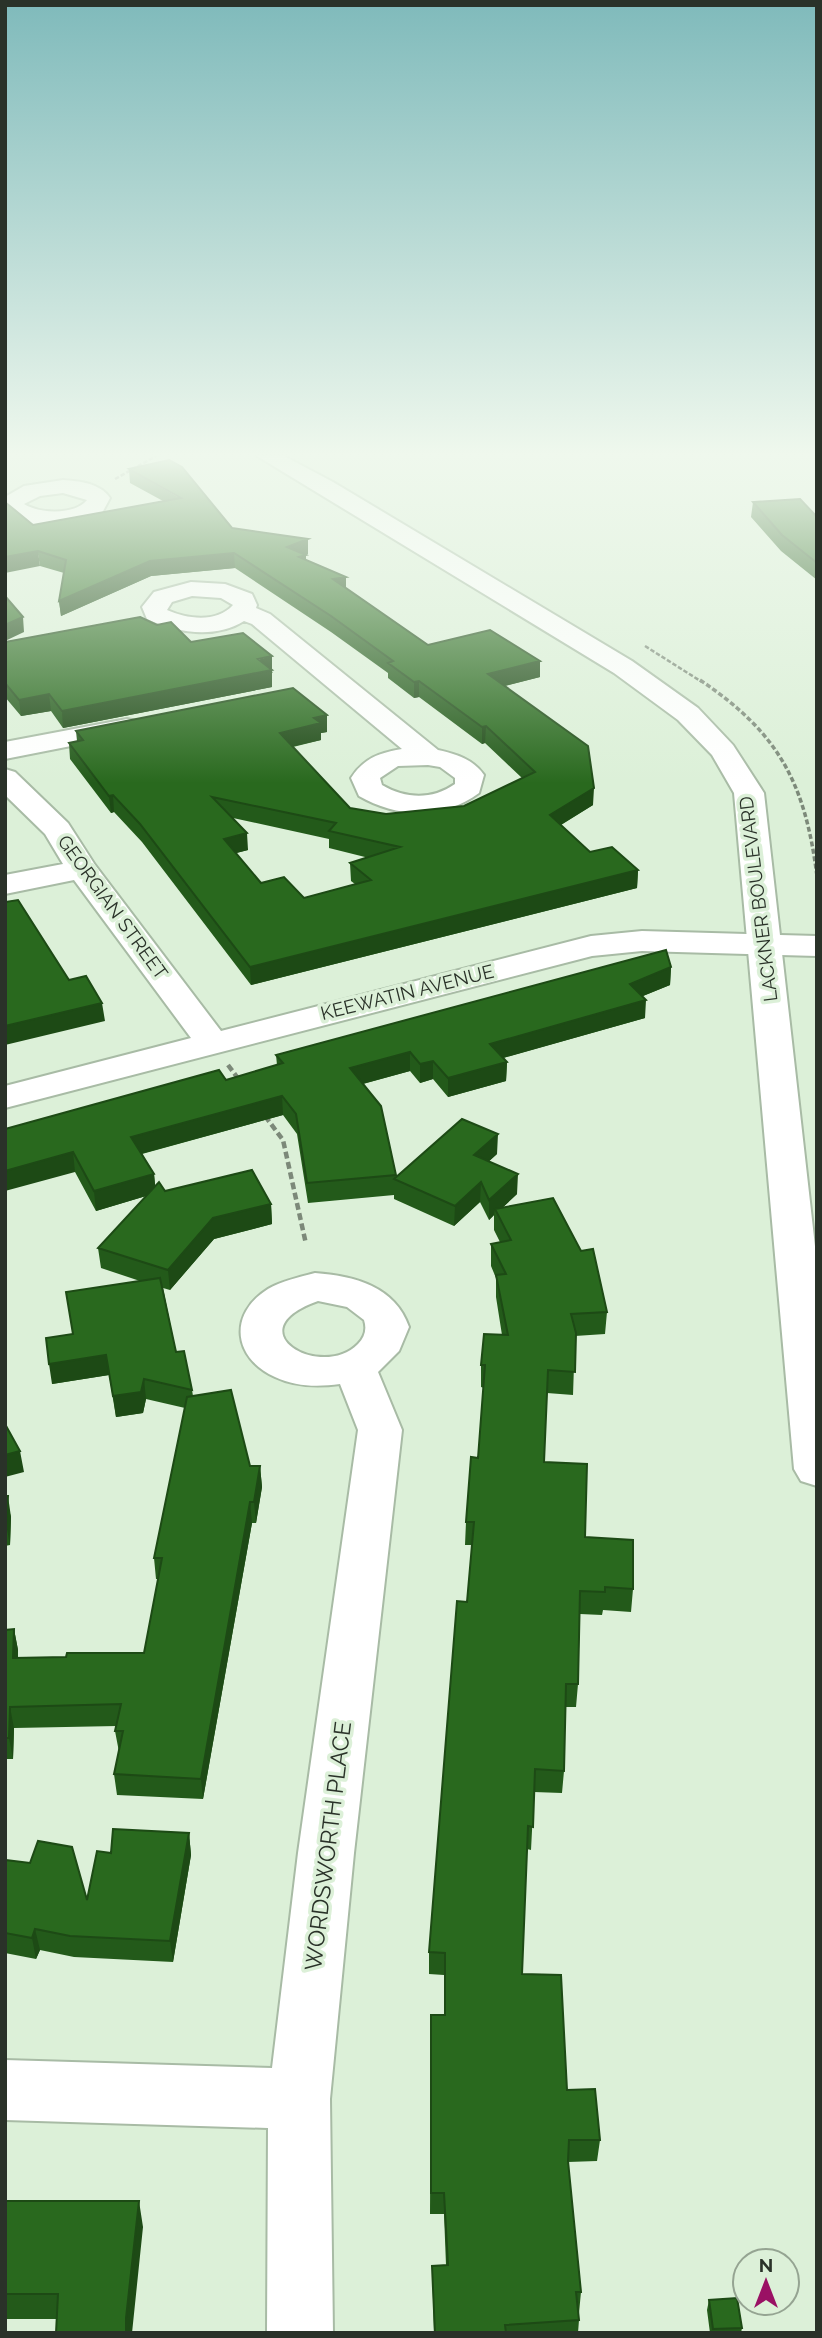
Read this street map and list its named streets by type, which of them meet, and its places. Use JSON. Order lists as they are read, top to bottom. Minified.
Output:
{"streets":{"street":["LACKNER BOULEVARD","GEORGIAN STREET","KEEWATIN AVENUE","WORDSWORTH PLACE"]},"crossings":[["LACKNER BOULEVARD","KEEWATIN AVENUE"],["GEORGIAN STREET","KEEWATIN AVENUE"]],"north":"top"}
